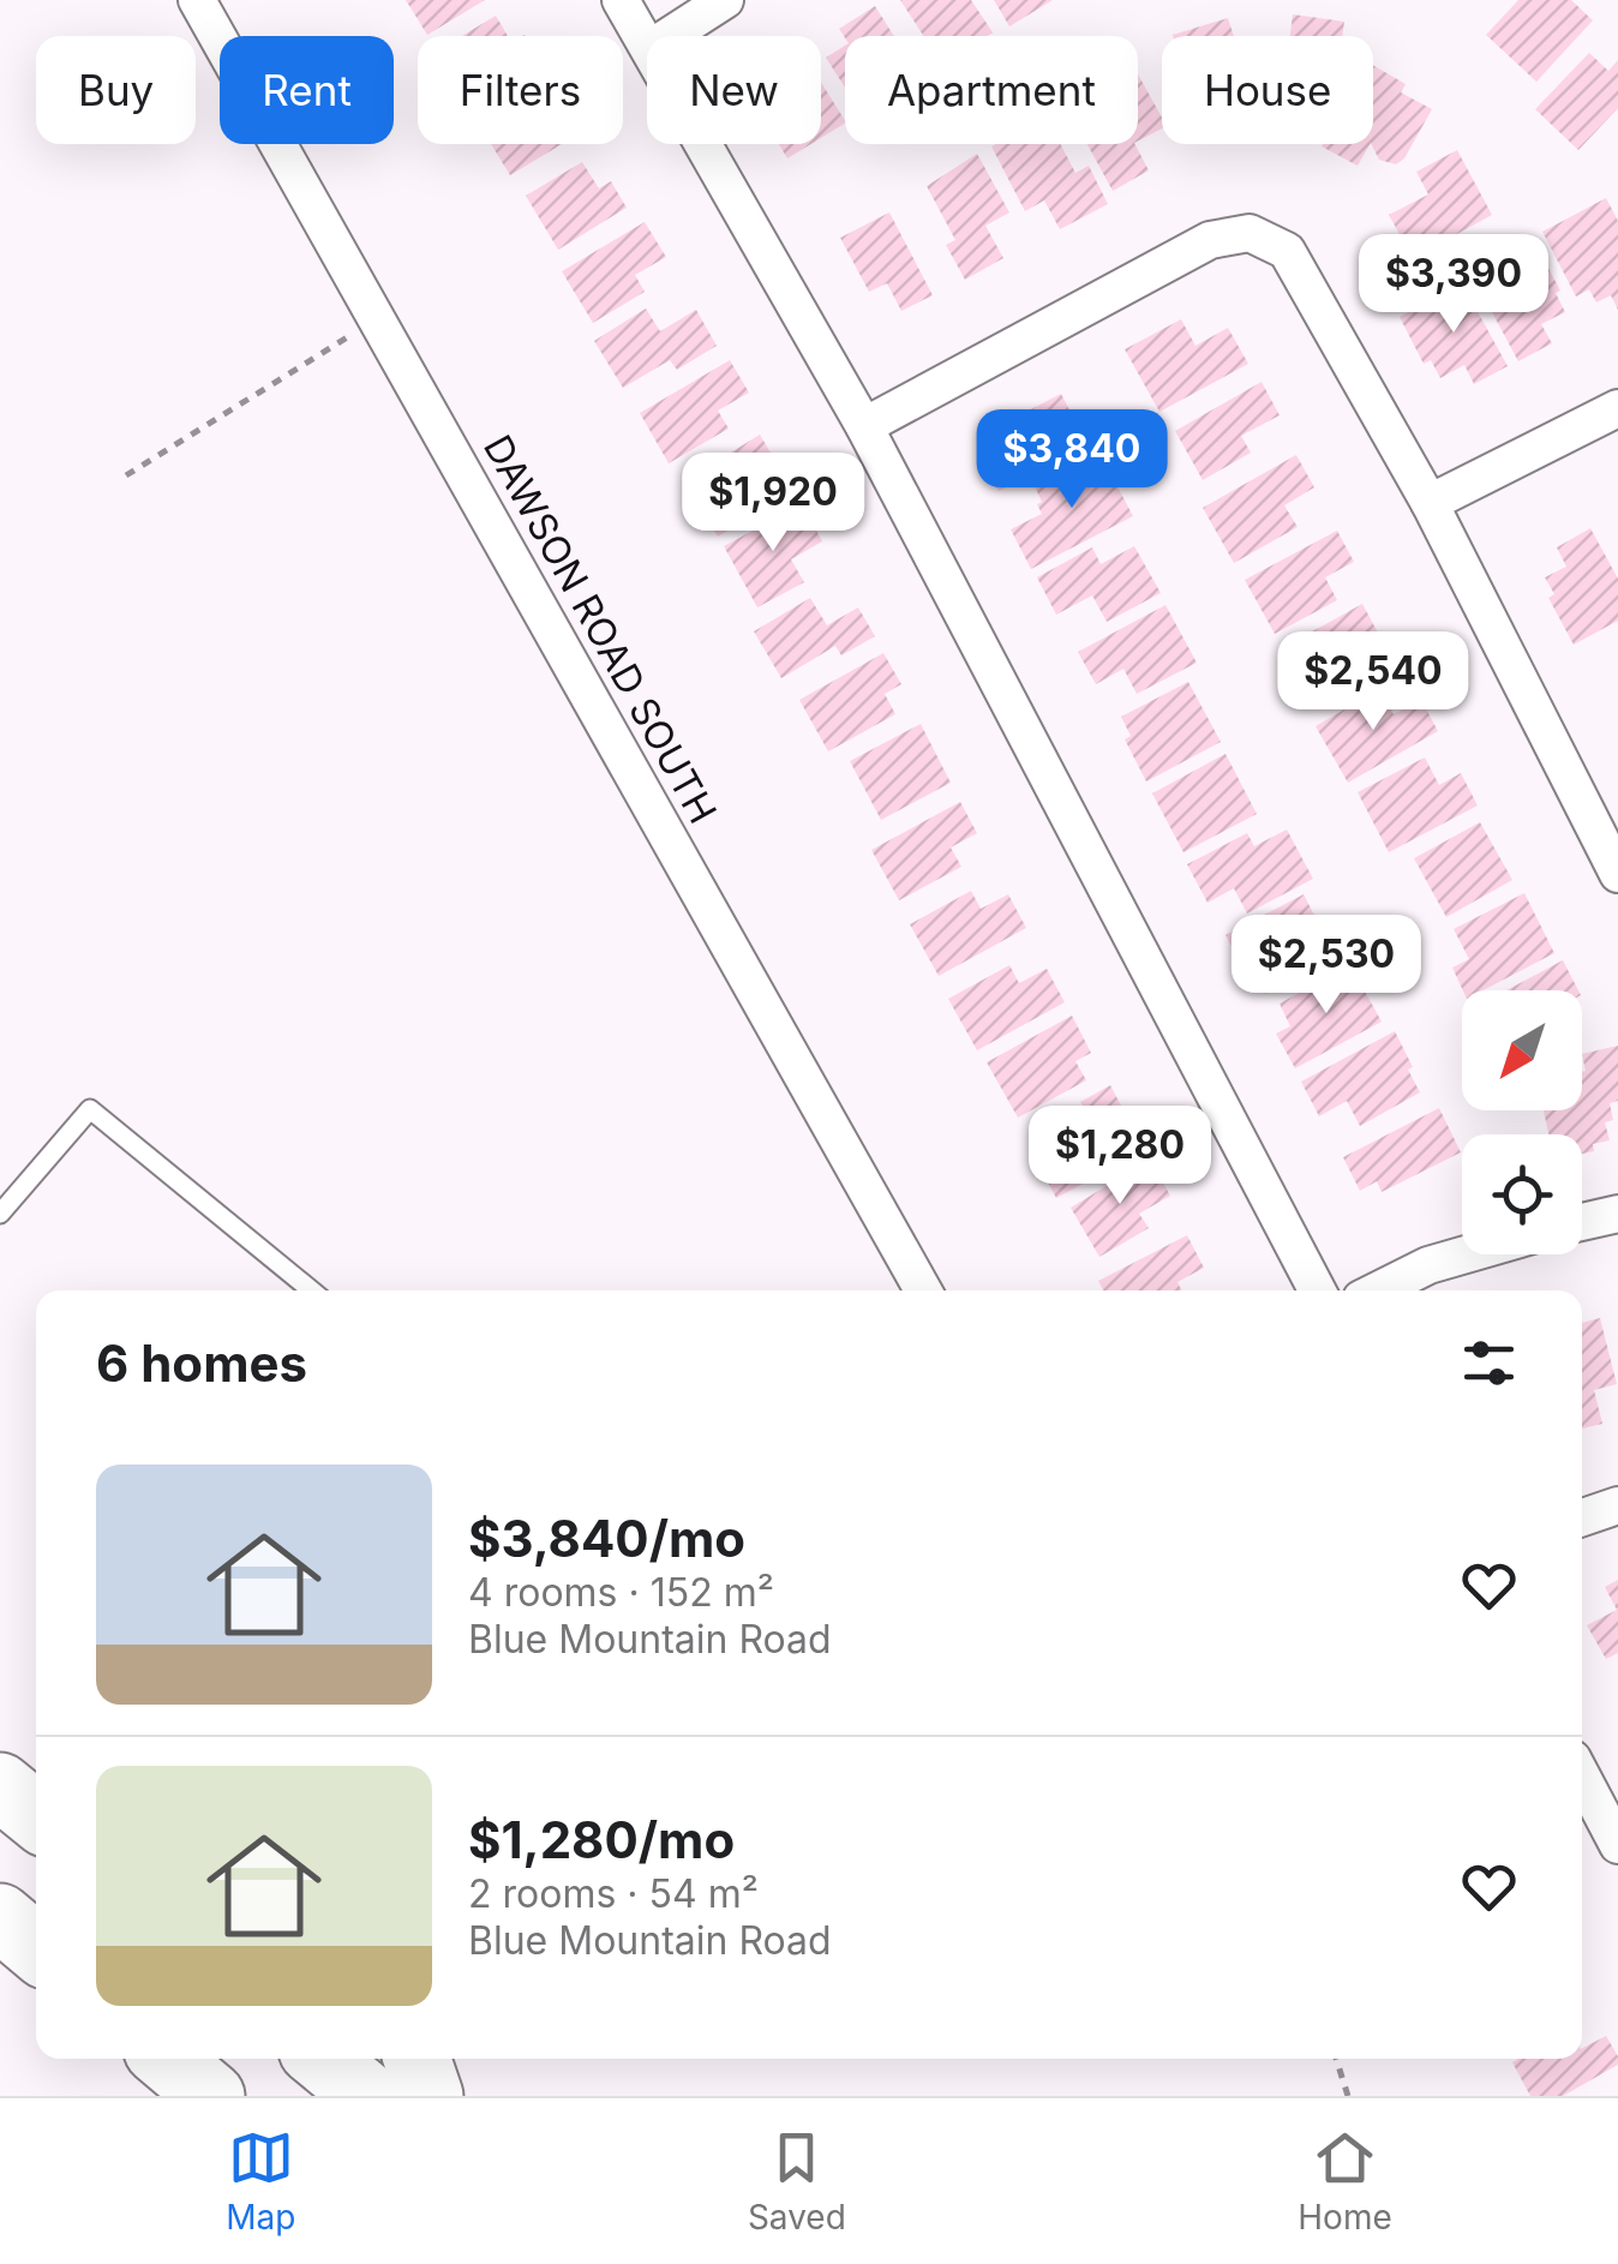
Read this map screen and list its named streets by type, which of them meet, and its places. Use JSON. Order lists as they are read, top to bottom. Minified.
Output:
{"streets":{"street":["DAWSON ROAD SOUTH"]},"north":"bottom left","page":{"chip":["Buy","Rent","Filters","New","Apartment","House"],"price":["$3,390","$3,840","$1,920","$2,540","$2,530","$1,280"],"heading":"6 homes","list":[{"name":"$3,840/mo","note":"4 rooms · 152 m² · Blue Mountain Road"},{"name":"$1,280/mo","note":"2 rooms · 54 m² · Blue Mountain Road"}],"tabs":["Map","Saved","Home"]}}
